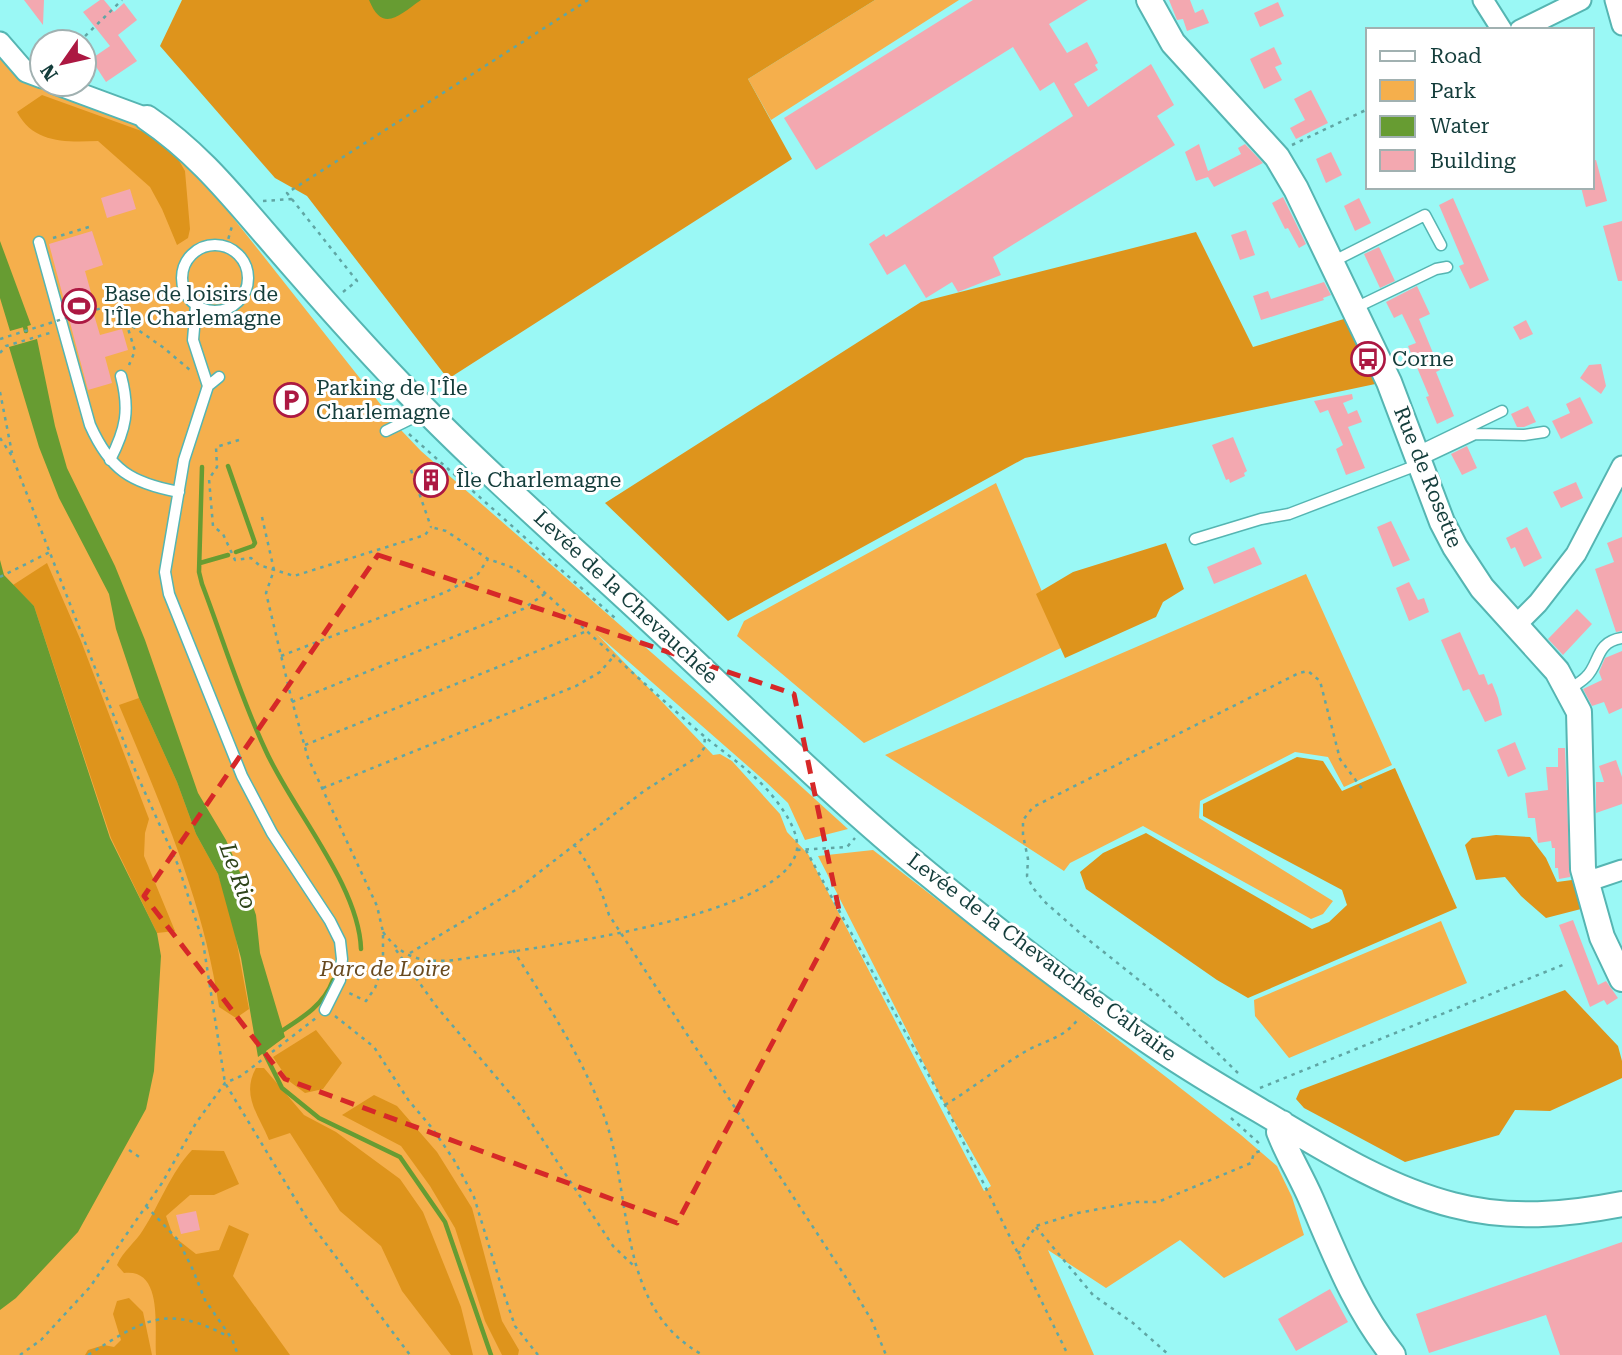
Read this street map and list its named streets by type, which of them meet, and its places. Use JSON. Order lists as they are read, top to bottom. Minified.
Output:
{"streets":{"street":["Rue de Rosette","Levée de la Chevauchée","Levée de la Chevauchée Calvaire"]},"crossings":[["Levée de la Chevauchée","Levée de la Chevauchée Calvaire"]],"water":["Le Rio"],"parks":["Parc de Loire"],"places":{"sports":["Base de loisirs de l'Île Charlemagne"],"bus stop":["Corne"],"parking":["Parking de l'Île Charlemagne"],"building":["Île Charlemagne"]},"legend":["Road","Park","Water","Building"],"north":"bottom left"}
